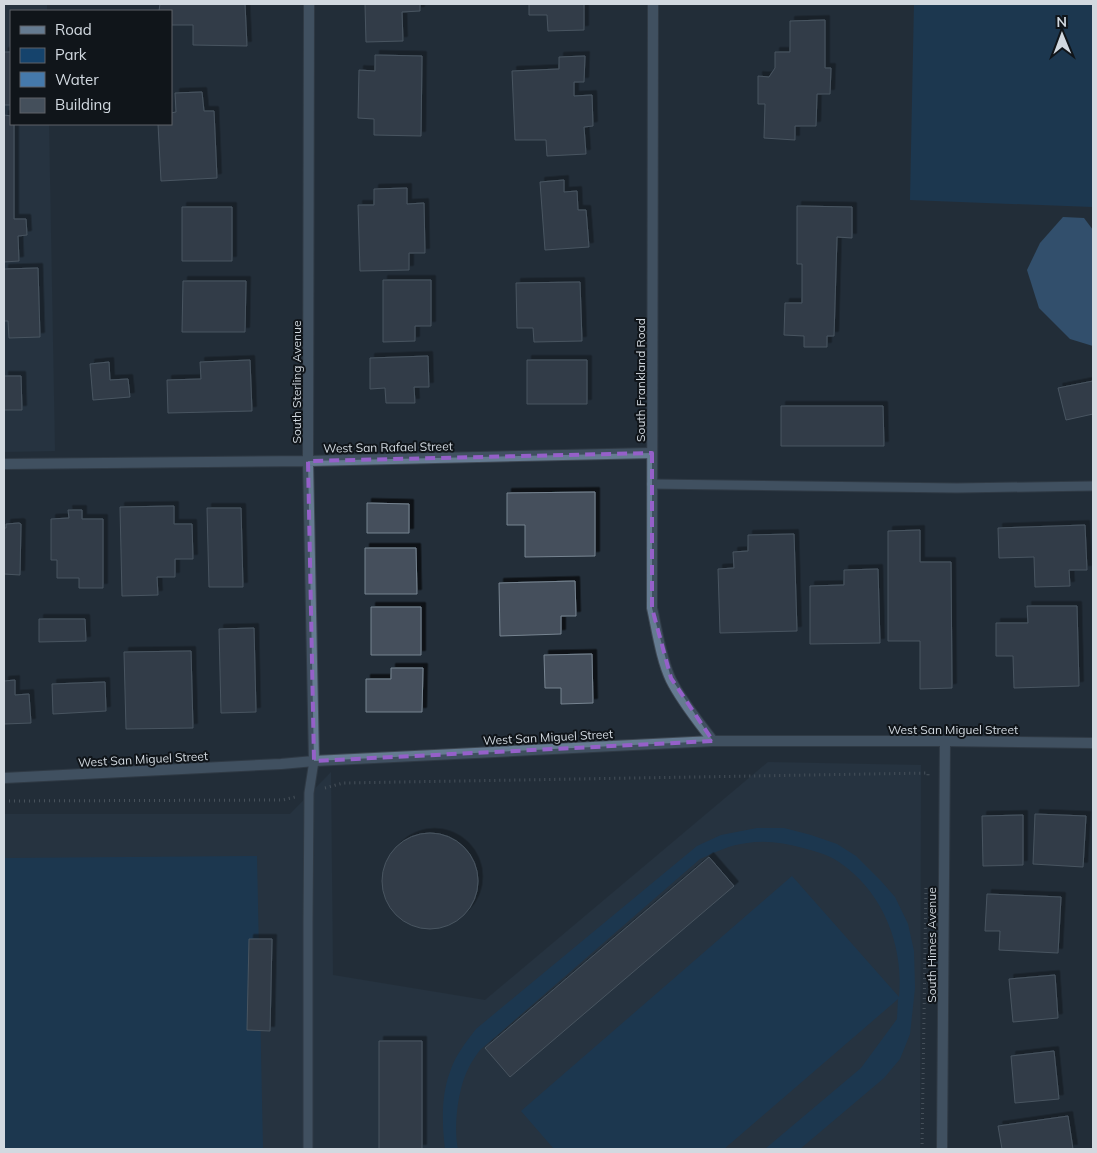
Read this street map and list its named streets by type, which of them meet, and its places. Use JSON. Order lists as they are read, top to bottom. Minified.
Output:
{"streets":{"street":["South Frankland Road","South Sterling Avenue","West San Rafael Street","West San Miguel Street","South Himes Avenue"]},"crossings":[["South Frankland Road","West San Rafael Street"],["South Frankland Road","West San Miguel Street"],["South Sterling Avenue","West San Rafael Street"],["South Sterling Avenue","West San Miguel Street"],["West San Miguel Street","South Himes Avenue"]],"legend":["Road","Park","Water","Building"],"north":"top"}
